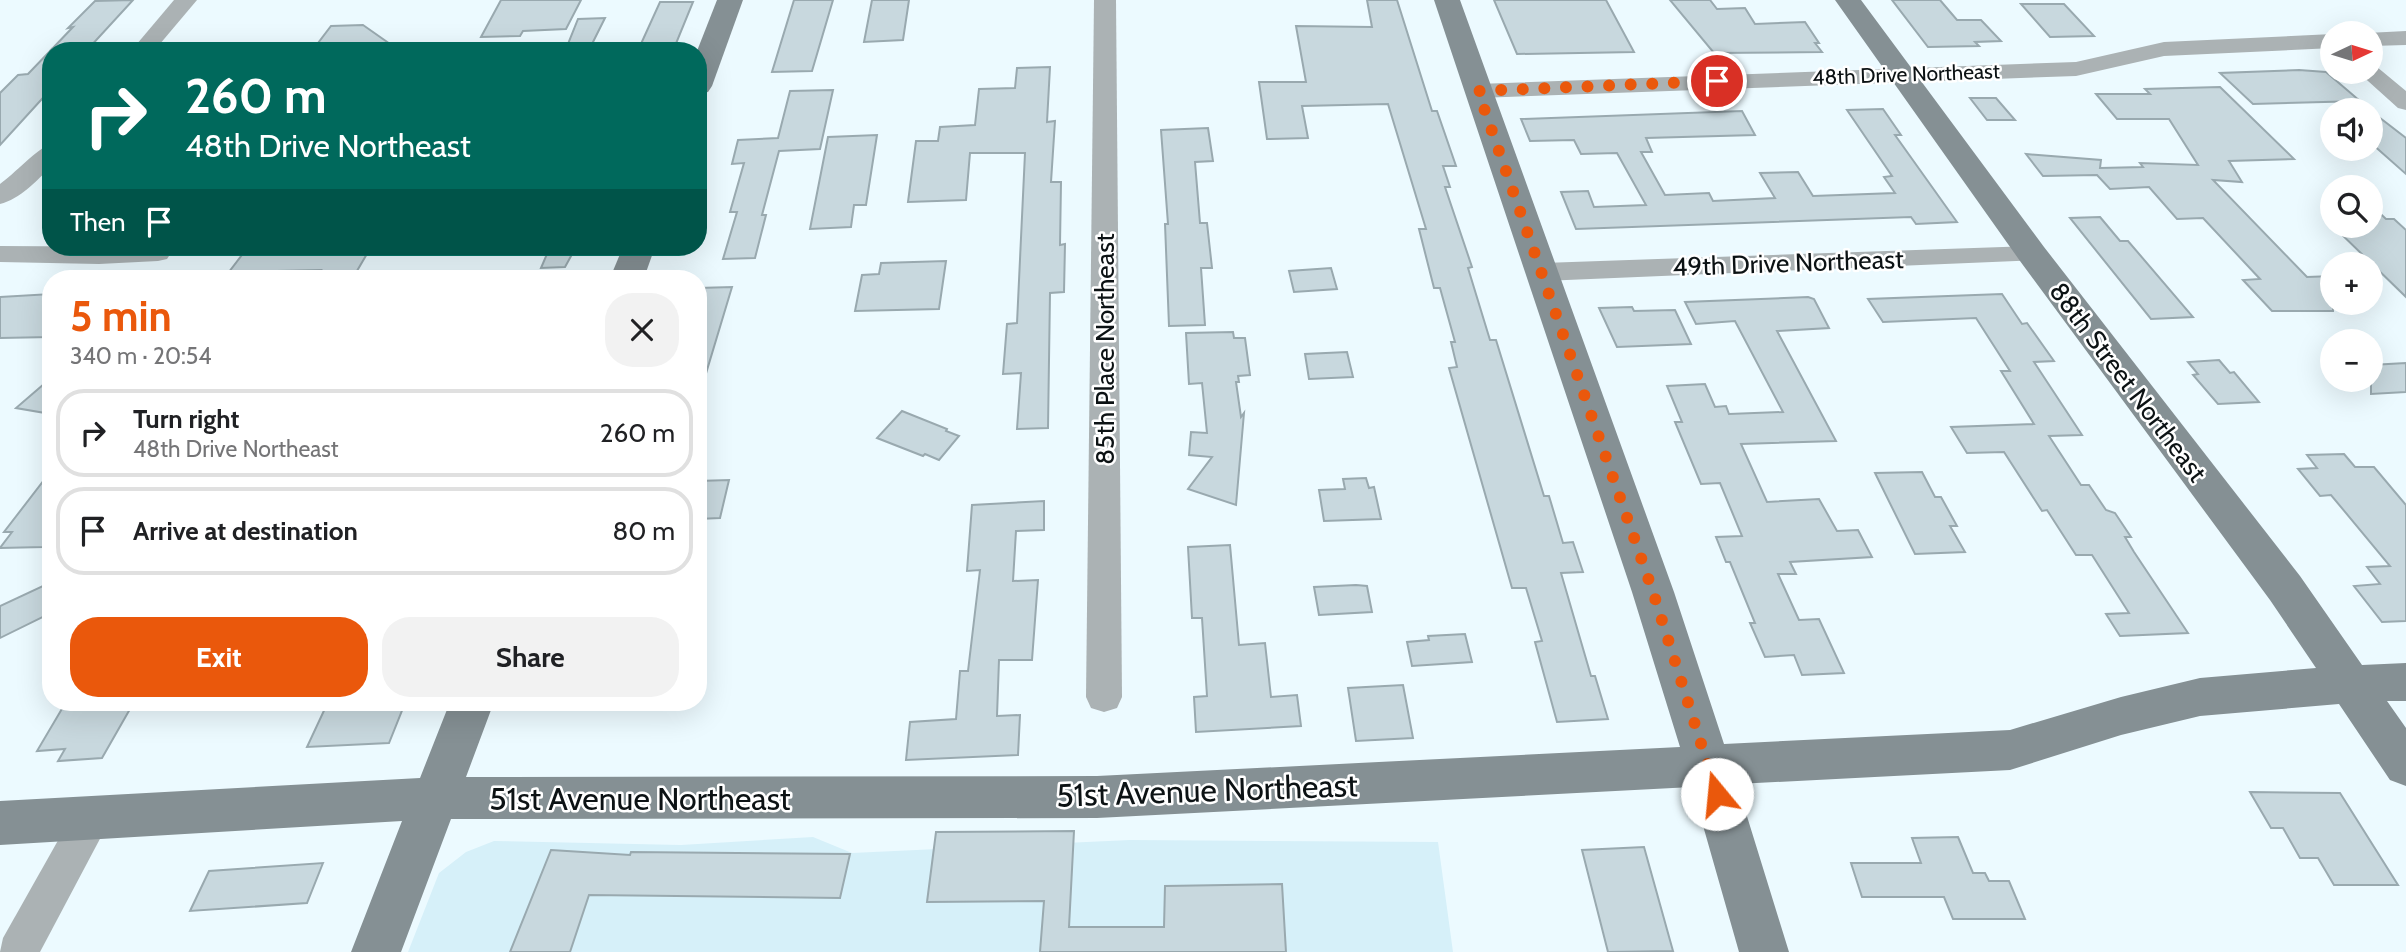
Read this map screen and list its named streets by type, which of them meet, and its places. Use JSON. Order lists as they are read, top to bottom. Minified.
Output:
{"streets":{"street":["48th Drive Northeast","49th Drive Northeast","85th Place Northeast","88th Street Northeast","51st Avenue Northeast"]},"crossings":[["48th Drive Northeast","88th Street Northeast"],["49th Drive Northeast","88th Street Northeast"],["88th Street Northeast","51st Avenue Northeast"]],"north":"right","page":{"map_buttons":["+","−"],"turn":["260 m","48th Drive Northeast"],"then":"Then","heading":["5 min","340 m · 20:54"],"list":[{"name":"Turn right","note":"48th Drive Northeast","value":"260 m"},{"name":"Arrive at destination","value":"80 m"}],"buttons":["Exit","Share"]}}
